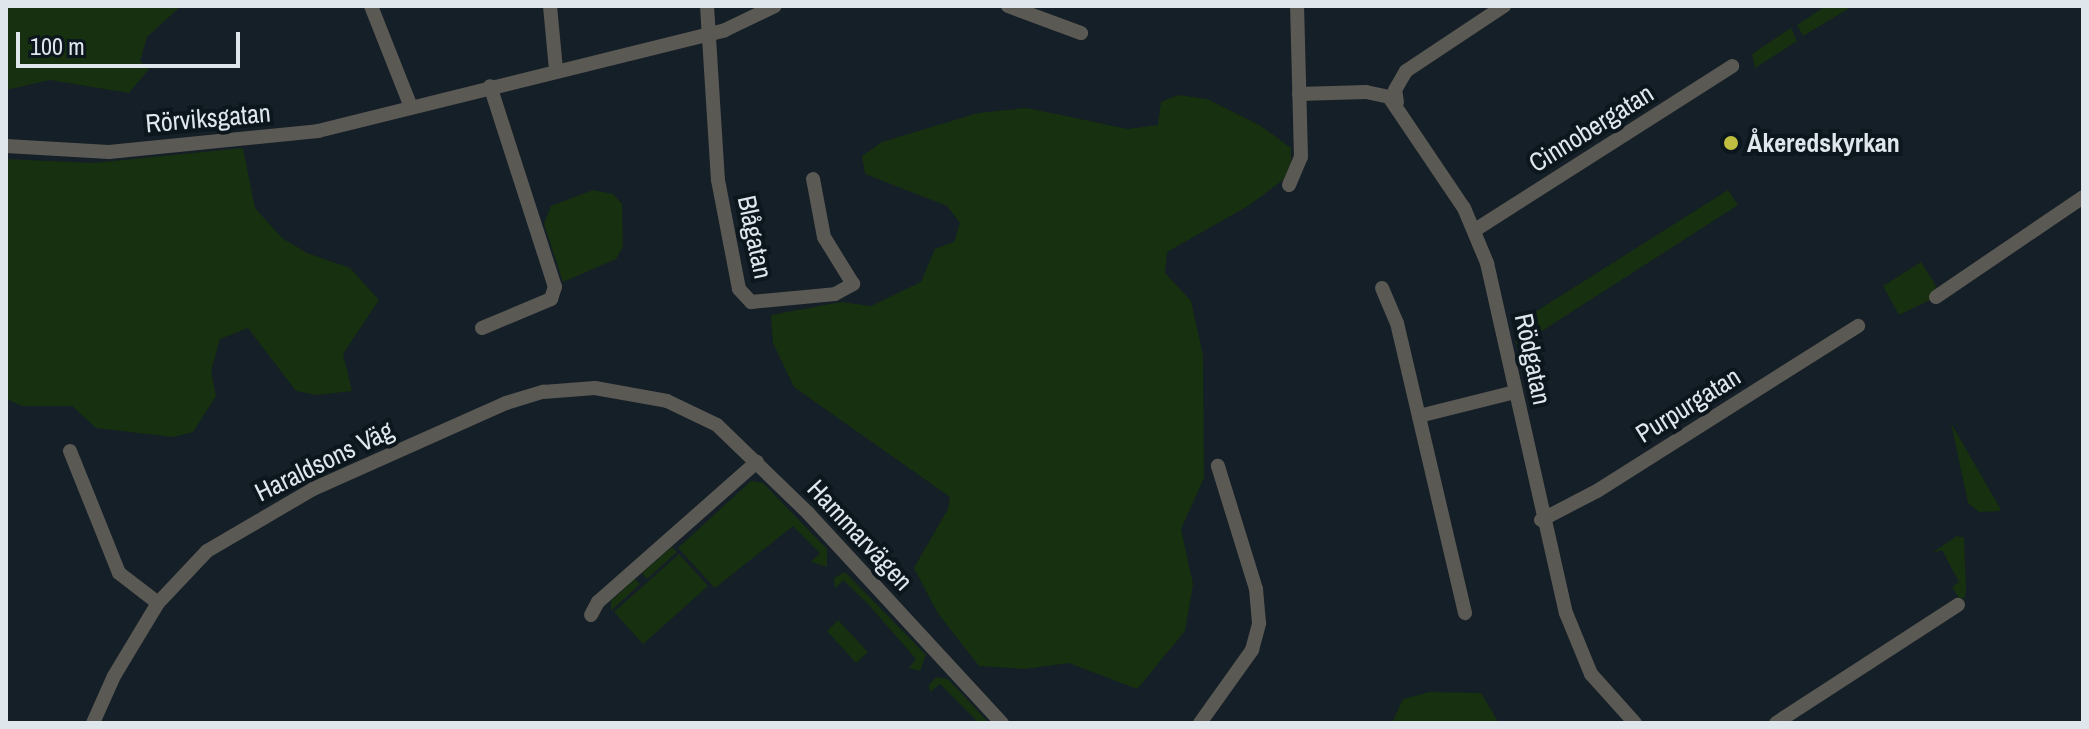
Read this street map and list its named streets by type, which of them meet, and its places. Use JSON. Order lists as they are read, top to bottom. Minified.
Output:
{"streets":{"street":["Rörviksgatan","Cinnobergatan","Blågatan","Rödgatan","Purpurgatan","Haraldsons Väg","Hammarvägen"]},"crossings":[["Rörviksgatan","Blågatan"],["Cinnobergatan","Rödgatan"],["Rödgatan","Purpurgatan"],["Haraldsons Väg","Hammarvägen"]],"places":["Åkeredskyrkan"],"scale_bar":"100 m"}
